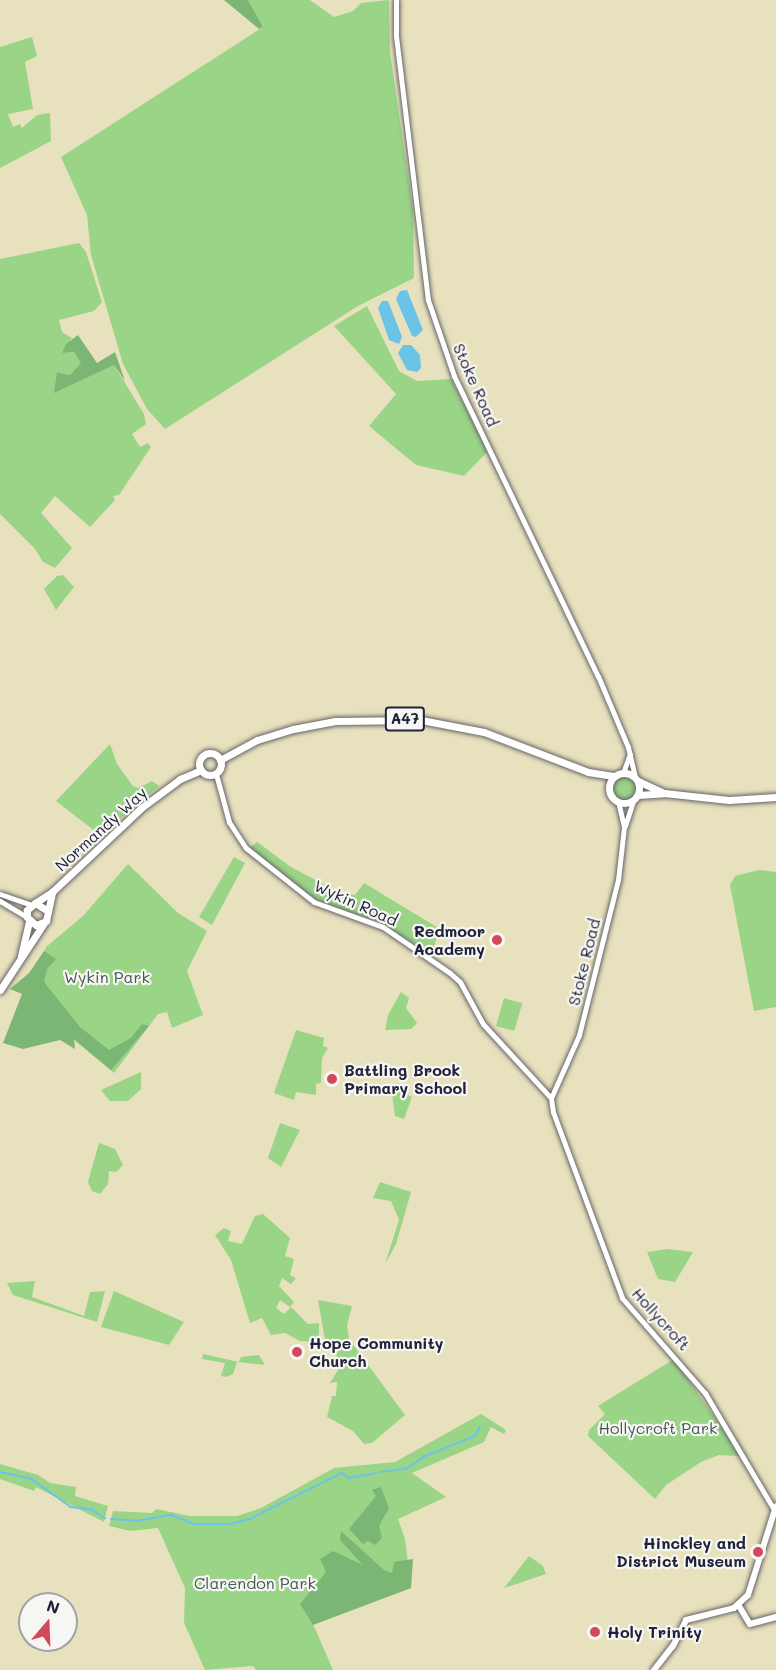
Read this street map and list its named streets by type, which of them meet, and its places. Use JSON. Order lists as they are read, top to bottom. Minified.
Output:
{"streets":{"main road":["A47","Normandy Way"],"street":["Stoke Road","Wykin Road","Hollycroft"]},"crossings":[["Stoke Road","A47"],["Stoke Road","Wykin Road"],["Stoke Road","Hollycroft"],["A47","Normandy Way"],["A47","Wykin Road"],["Normandy Way","Wykin Road"],["Wykin Road","Hollycroft"]],"parks":["Wykin Park","Hollycroft Park","Clarendon Park"],"places":["Redmoor Academy","Battling Brook Primary School","Hope Community Church","Hinckley and District Museum","Holy Trinity"],"north":"top"}
